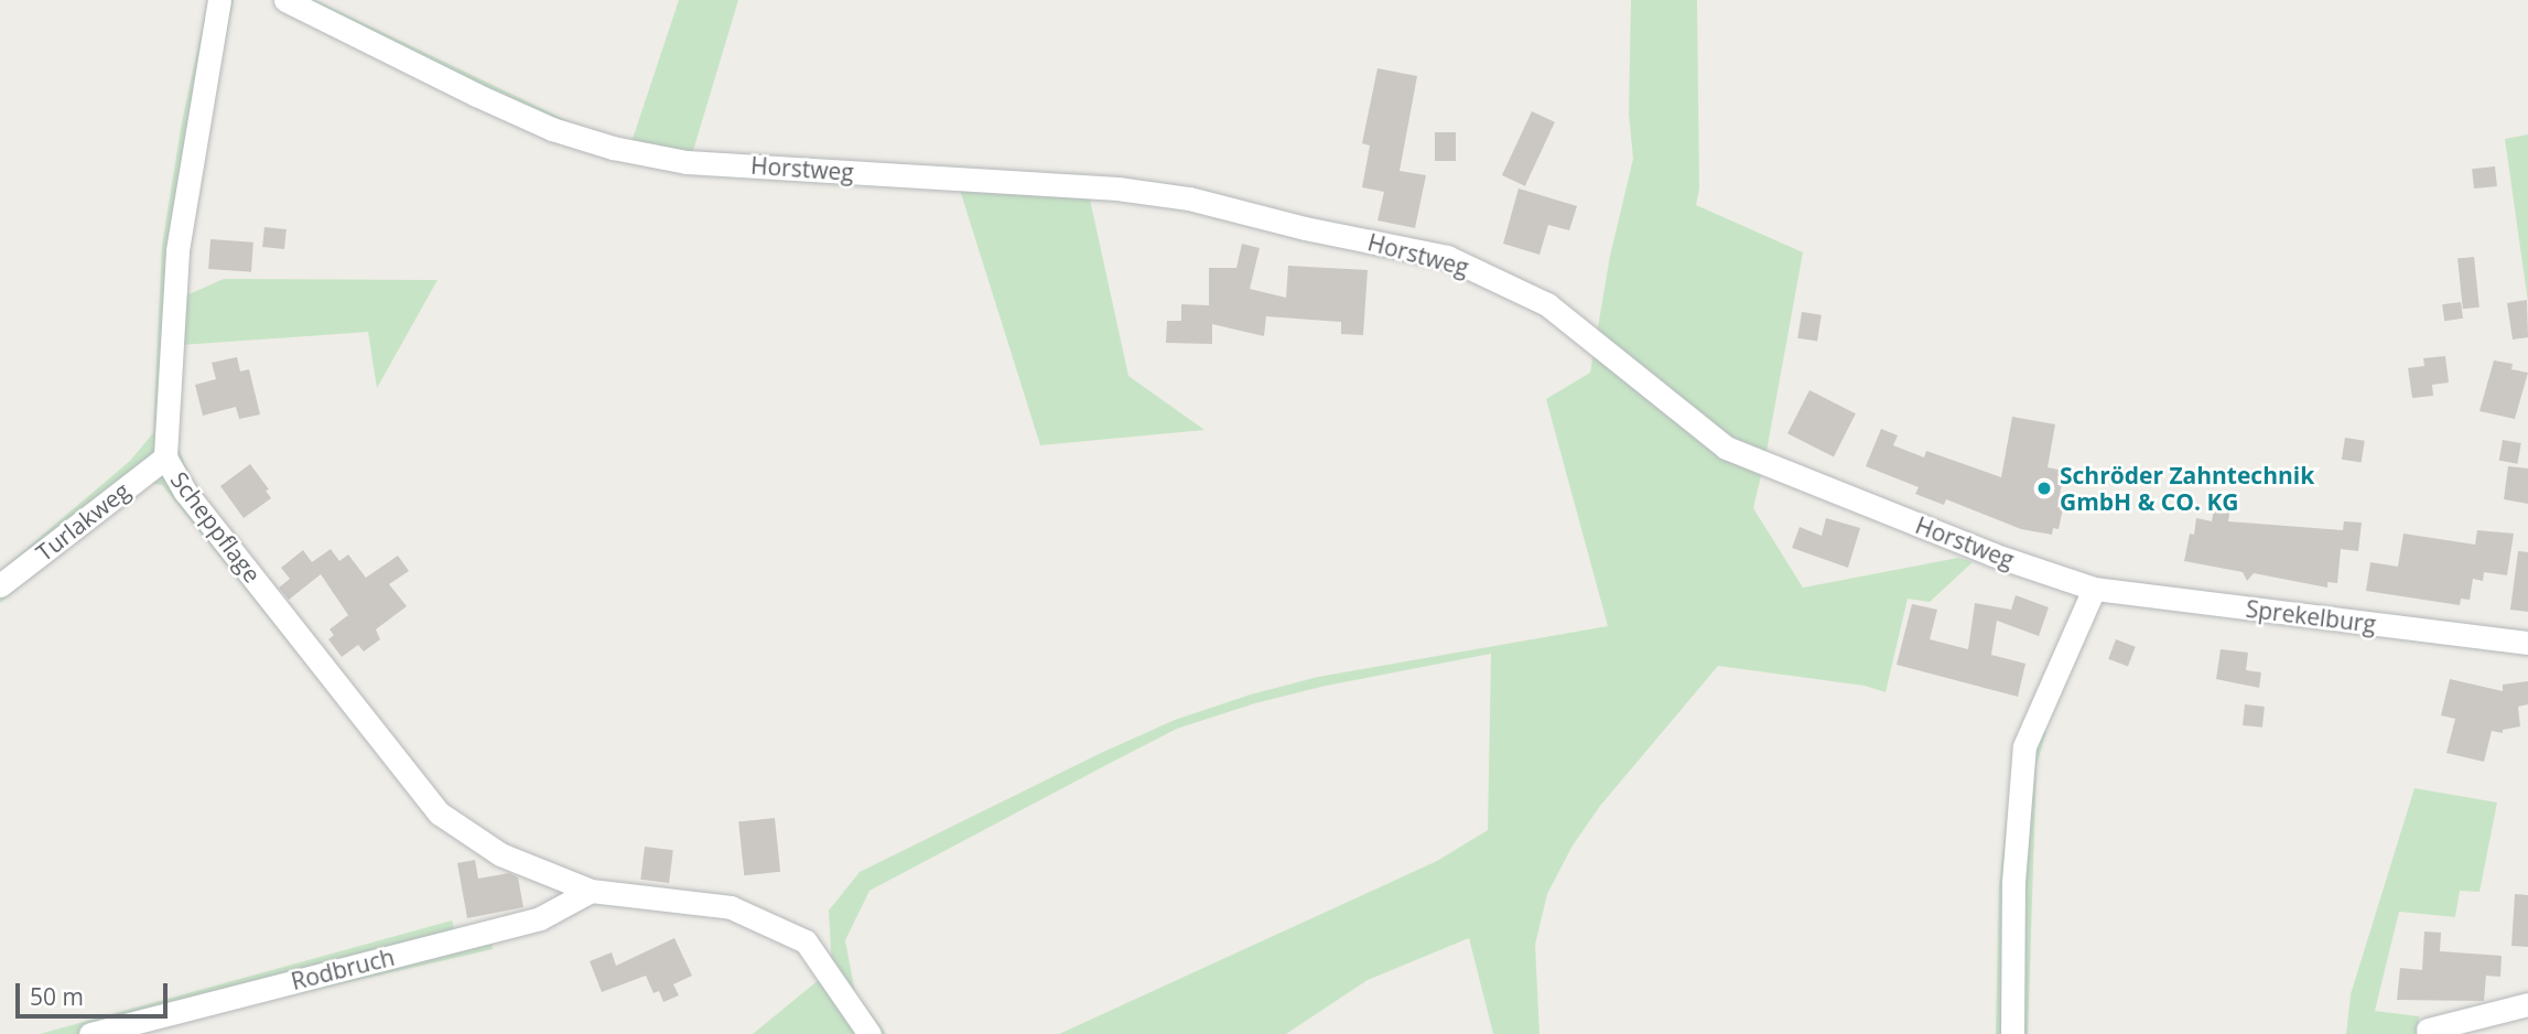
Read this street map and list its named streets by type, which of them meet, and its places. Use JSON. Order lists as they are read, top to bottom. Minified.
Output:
{"streets":{"street":["Horstweg","Turlakweg","Scheppflage","Sprekelburg","Rodbruch"]},"crossings":[["Horstweg","Sprekelburg"],["Turlakweg","Scheppflage"],["Scheppflage","Rodbruch"]],"places":["Schröder Zahntechnik GmbH & CO. KG"],"scale_bar":"50 m"}
